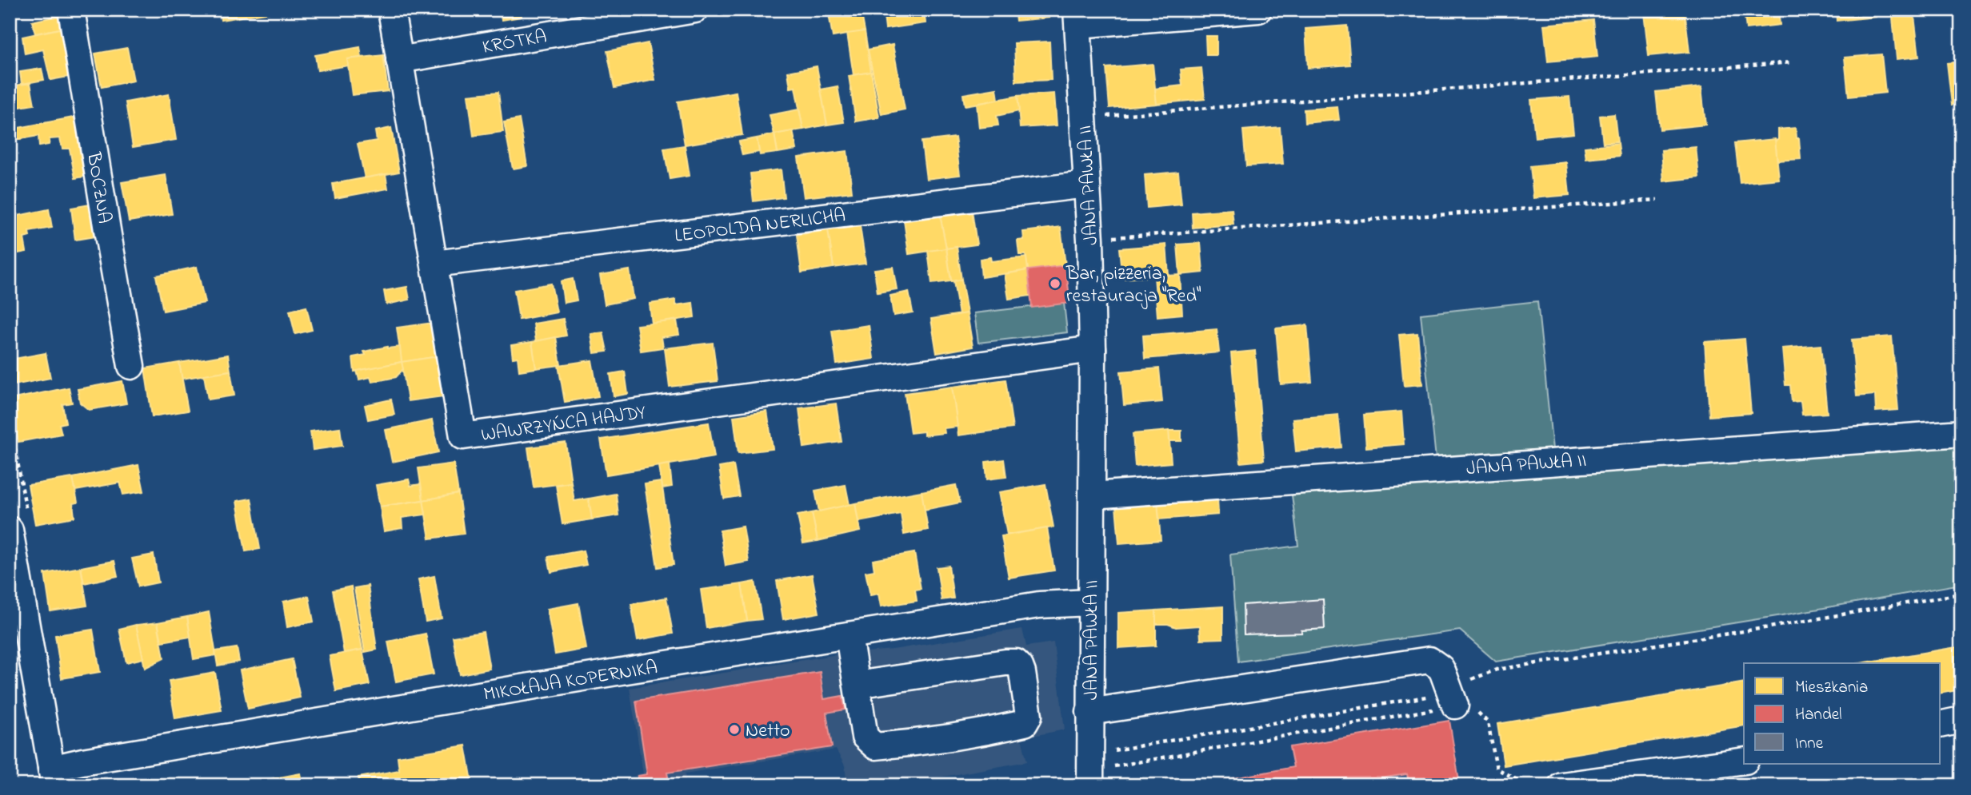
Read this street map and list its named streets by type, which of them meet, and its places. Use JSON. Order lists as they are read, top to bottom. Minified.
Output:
{"streets":{"street":["KRÓTKA","JANA PAWŁA II","BOCZNA","LEOPOLDA NERLICHA","WAWRZYŃCA HAJDY","MIKOŁAJA KOPERNIKA"]},"crossings":[["KRÓTKA","WAWRZYŃCA HAJDY"],["JANA PAWŁA II","LEOPOLDA NERLICHA"],["JANA PAWŁA II","WAWRZYŃCA HAJDY"],["JANA PAWŁA II","MIKOŁAJA KOPERNIKA"],["LEOPOLDA NERLICHA","WAWRZYŃCA HAJDY"]],"places":["Bar, pizzeria, restauracja \"Red\"","Netto"],"legend":["Mieszkania","Handel","Inne"]}
